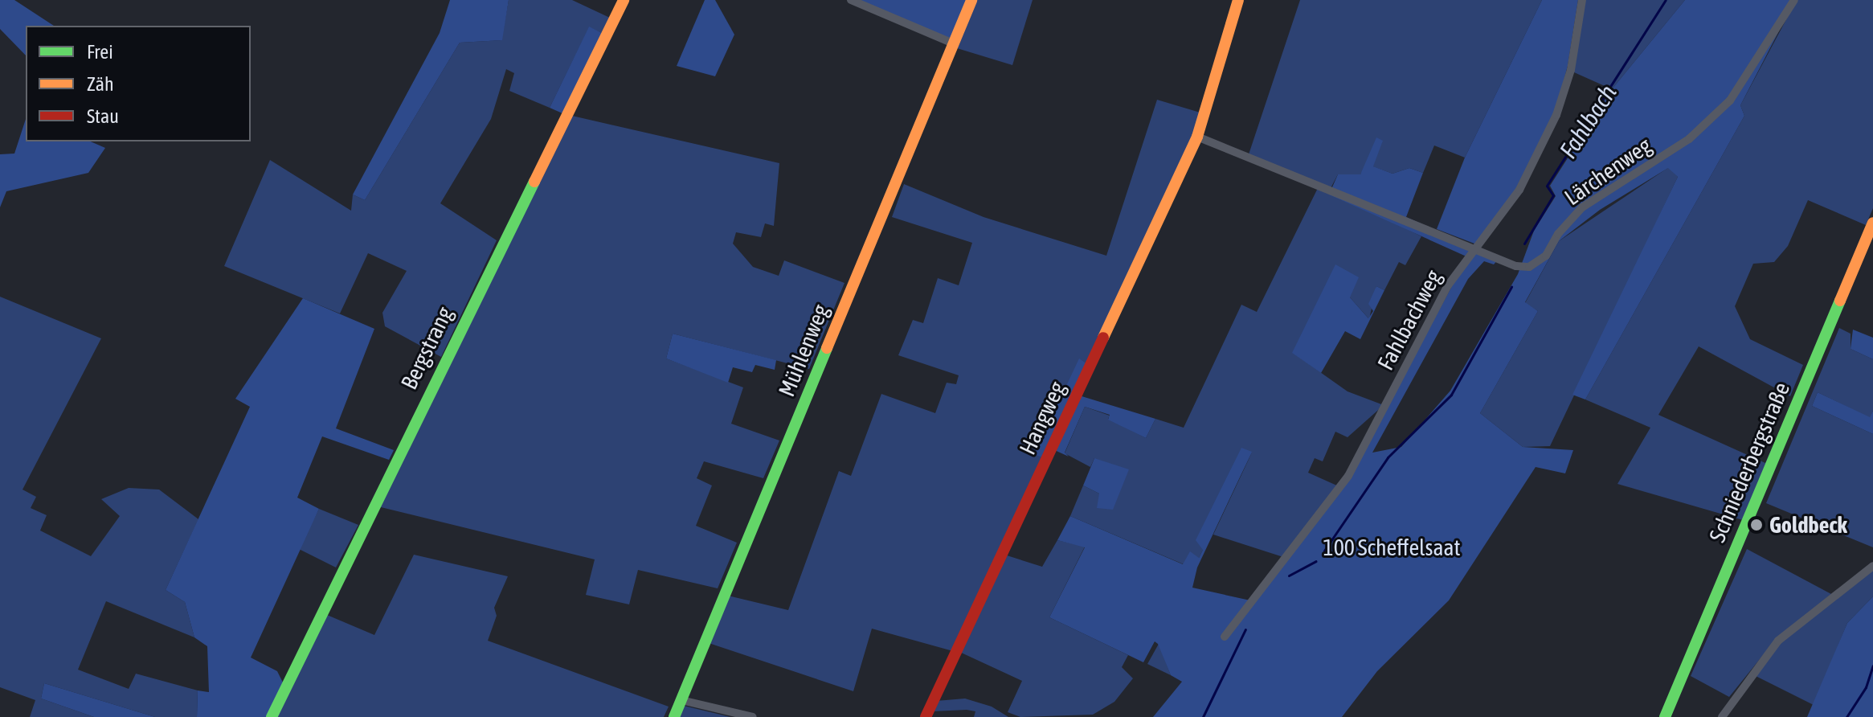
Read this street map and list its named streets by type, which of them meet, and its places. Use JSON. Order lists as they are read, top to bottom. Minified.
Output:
{"streets":{"street":["Lärchenweg","Fahlbachweg","Bergstrang","Mühlenweg","Hangweg","Schniederbergstraße"]},"crossings":[["Lärchenweg","Fahlbachweg"],["Lärchenweg","Hangweg"]],"water":["Fahlbach"],"parks":["100 Scheffelsaat"],"places":["Goldbeck"],"legend":["Frei","Zäh","Stau"]}
